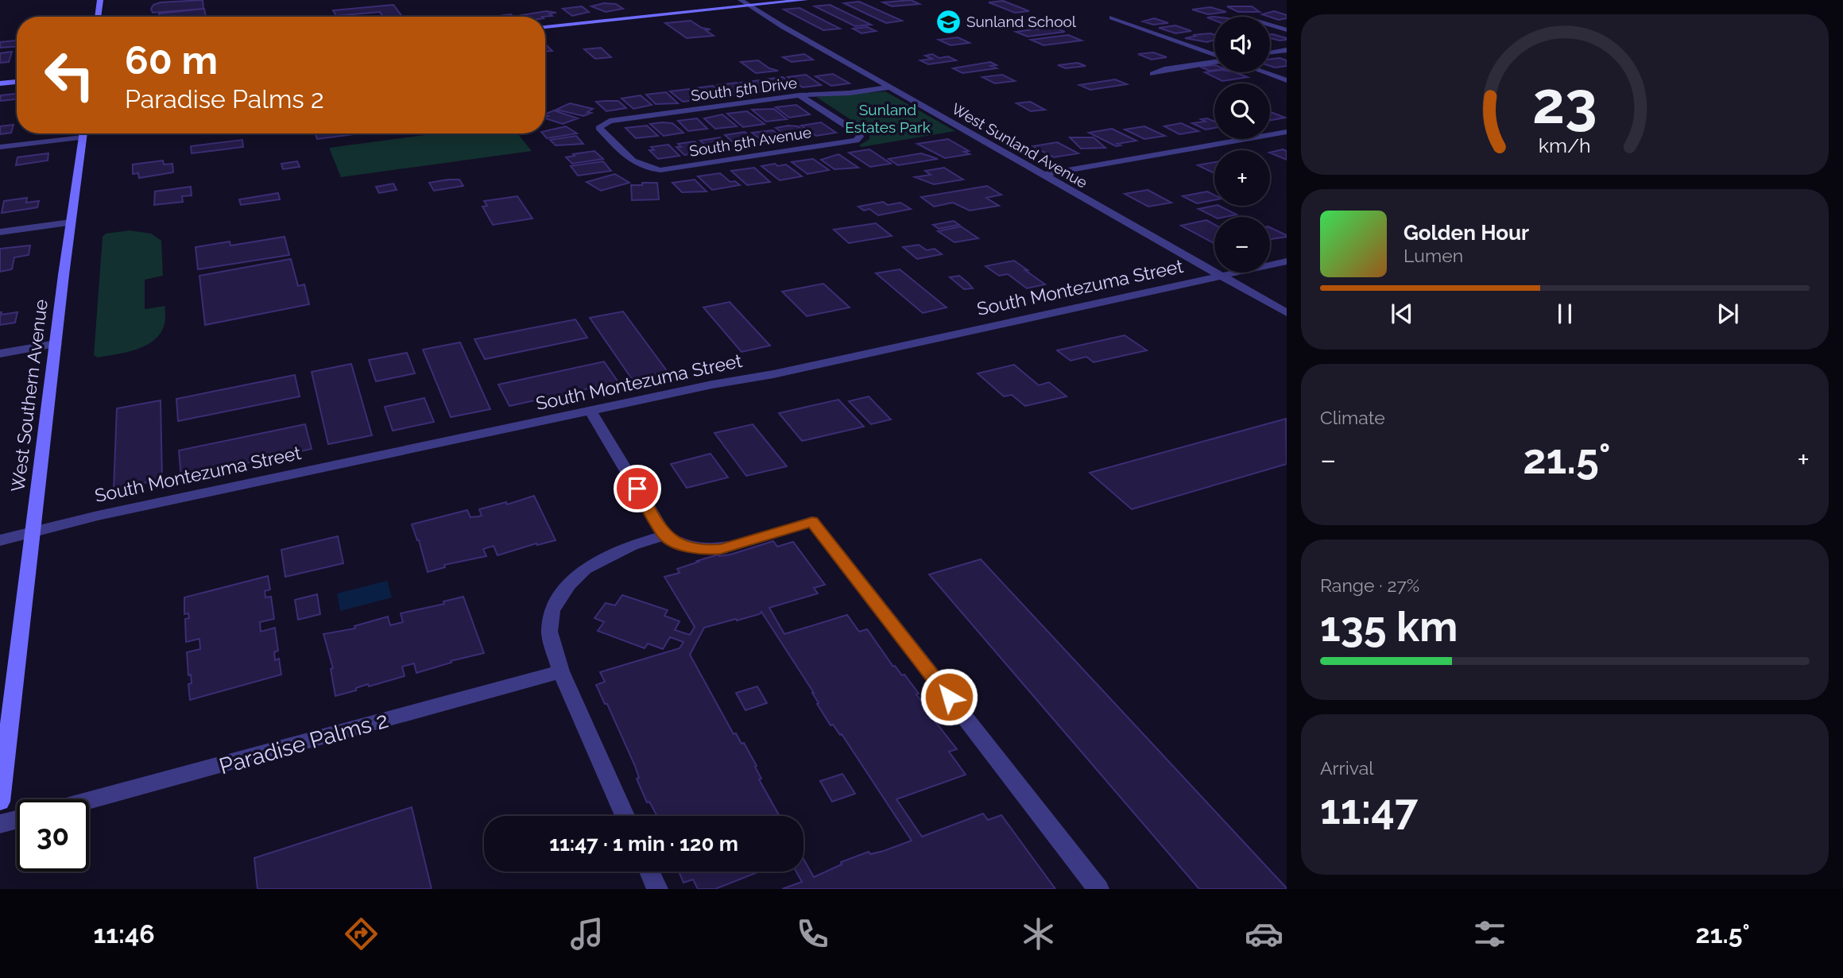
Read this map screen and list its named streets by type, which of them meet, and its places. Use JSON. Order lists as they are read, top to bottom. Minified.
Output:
{"streets":{"main road":["West Southern Avenue"],"street":["South 5th Drive","South 5th Avenue","West Sunland Avenue","South Montezuma Street","Paradise Palms 2"]},"crossings":[["South 5th Drive","South 5th Avenue"],["South 5th Drive","West Sunland Avenue"],["West Sunland Avenue","South Montezuma Street"],["South Montezuma Street","West Southern Avenue"]],"parks":["Sunland Estates Park"],"places":{"school or university":["Sunland School"]},"page":{"map_buttons":["+","−"],"turn":["60 m","Paradise Palms 2"],"song":["Golden Hour","Lumen"],"tile":["Climate",["Range · 27%","135 km"],["Arrival","11:47"]],"heat":["−","21.5°","+"],"limit":"30","trip":"11:47 · 1 min · 120 m","tabs":["11:46","21.5°"],"gauge":["23","km/h"]}}
